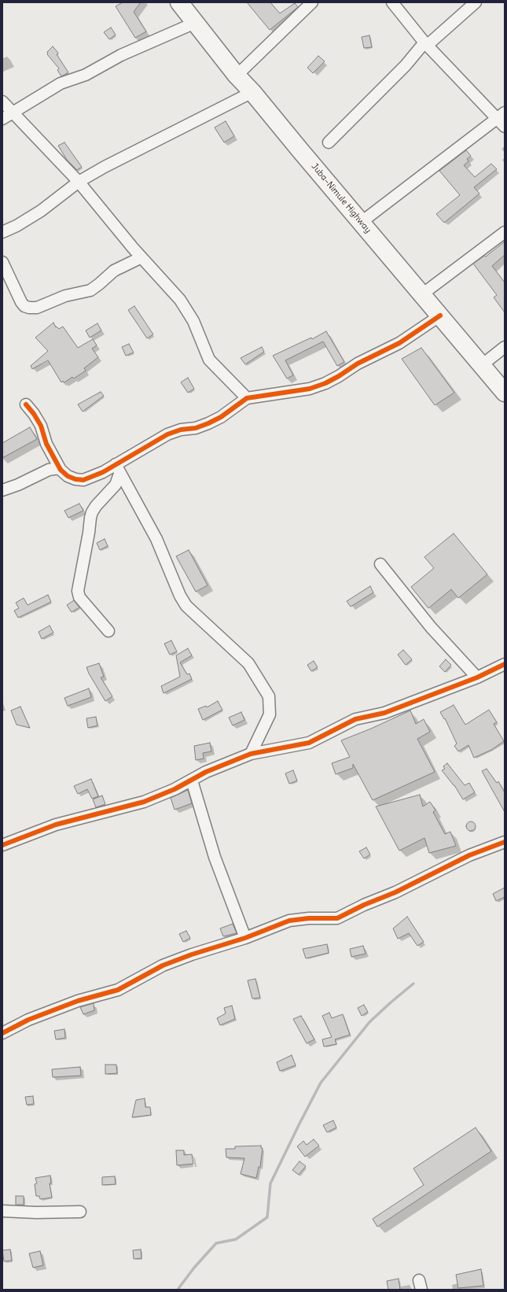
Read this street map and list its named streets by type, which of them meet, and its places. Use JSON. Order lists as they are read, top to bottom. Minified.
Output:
{"streets":{"main road":["Juba–Nimule Highway"]}}
